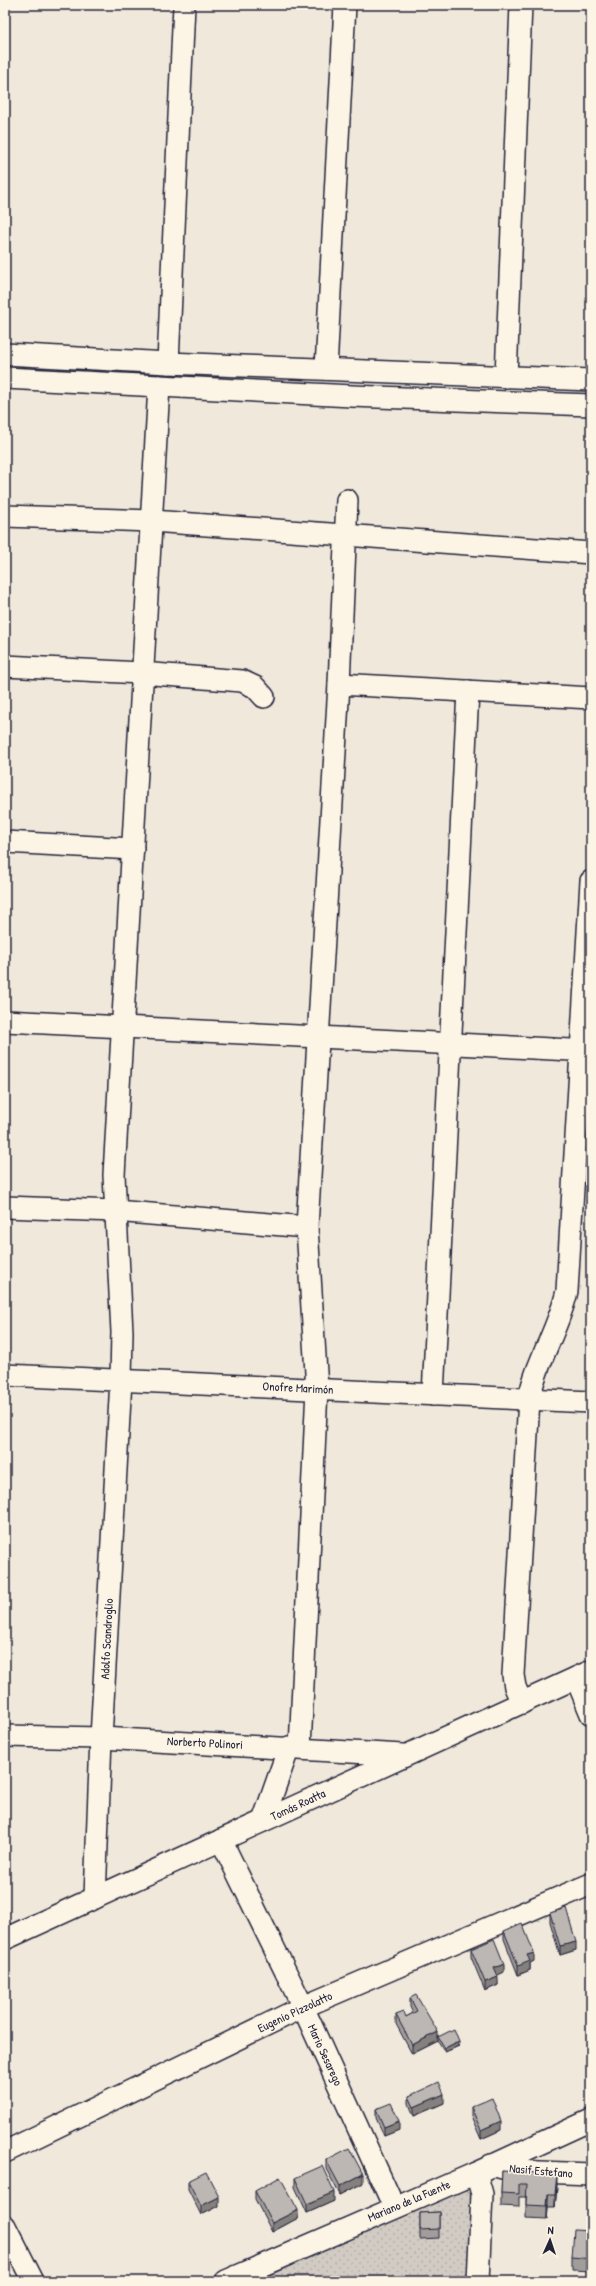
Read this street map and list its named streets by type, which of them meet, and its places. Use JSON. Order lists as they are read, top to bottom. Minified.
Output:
{"streets":{"street":["Onofre Marimón","Adolfo Scandroglio","Norberto Polinori","Tomás Roatta","Eugenio Pizzolatto","Mario Sesarego","Nasif Estefano","Mariano de la Fuente"]},"crossings":[["Onofre Marimón","Adolfo Scandroglio"],["Adolfo Scandroglio","Norberto Polinori"],["Adolfo Scandroglio","Tomás Roatta"],["Norberto Polinori","Tomás Roatta"],["Tomás Roatta","Mario Sesarego"],["Eugenio Pizzolatto","Mario Sesarego"],["Mario Sesarego","Mariano de la Fuente"],["Nasif Estefano","Mariano de la Fuente"]],"north":"top"}
